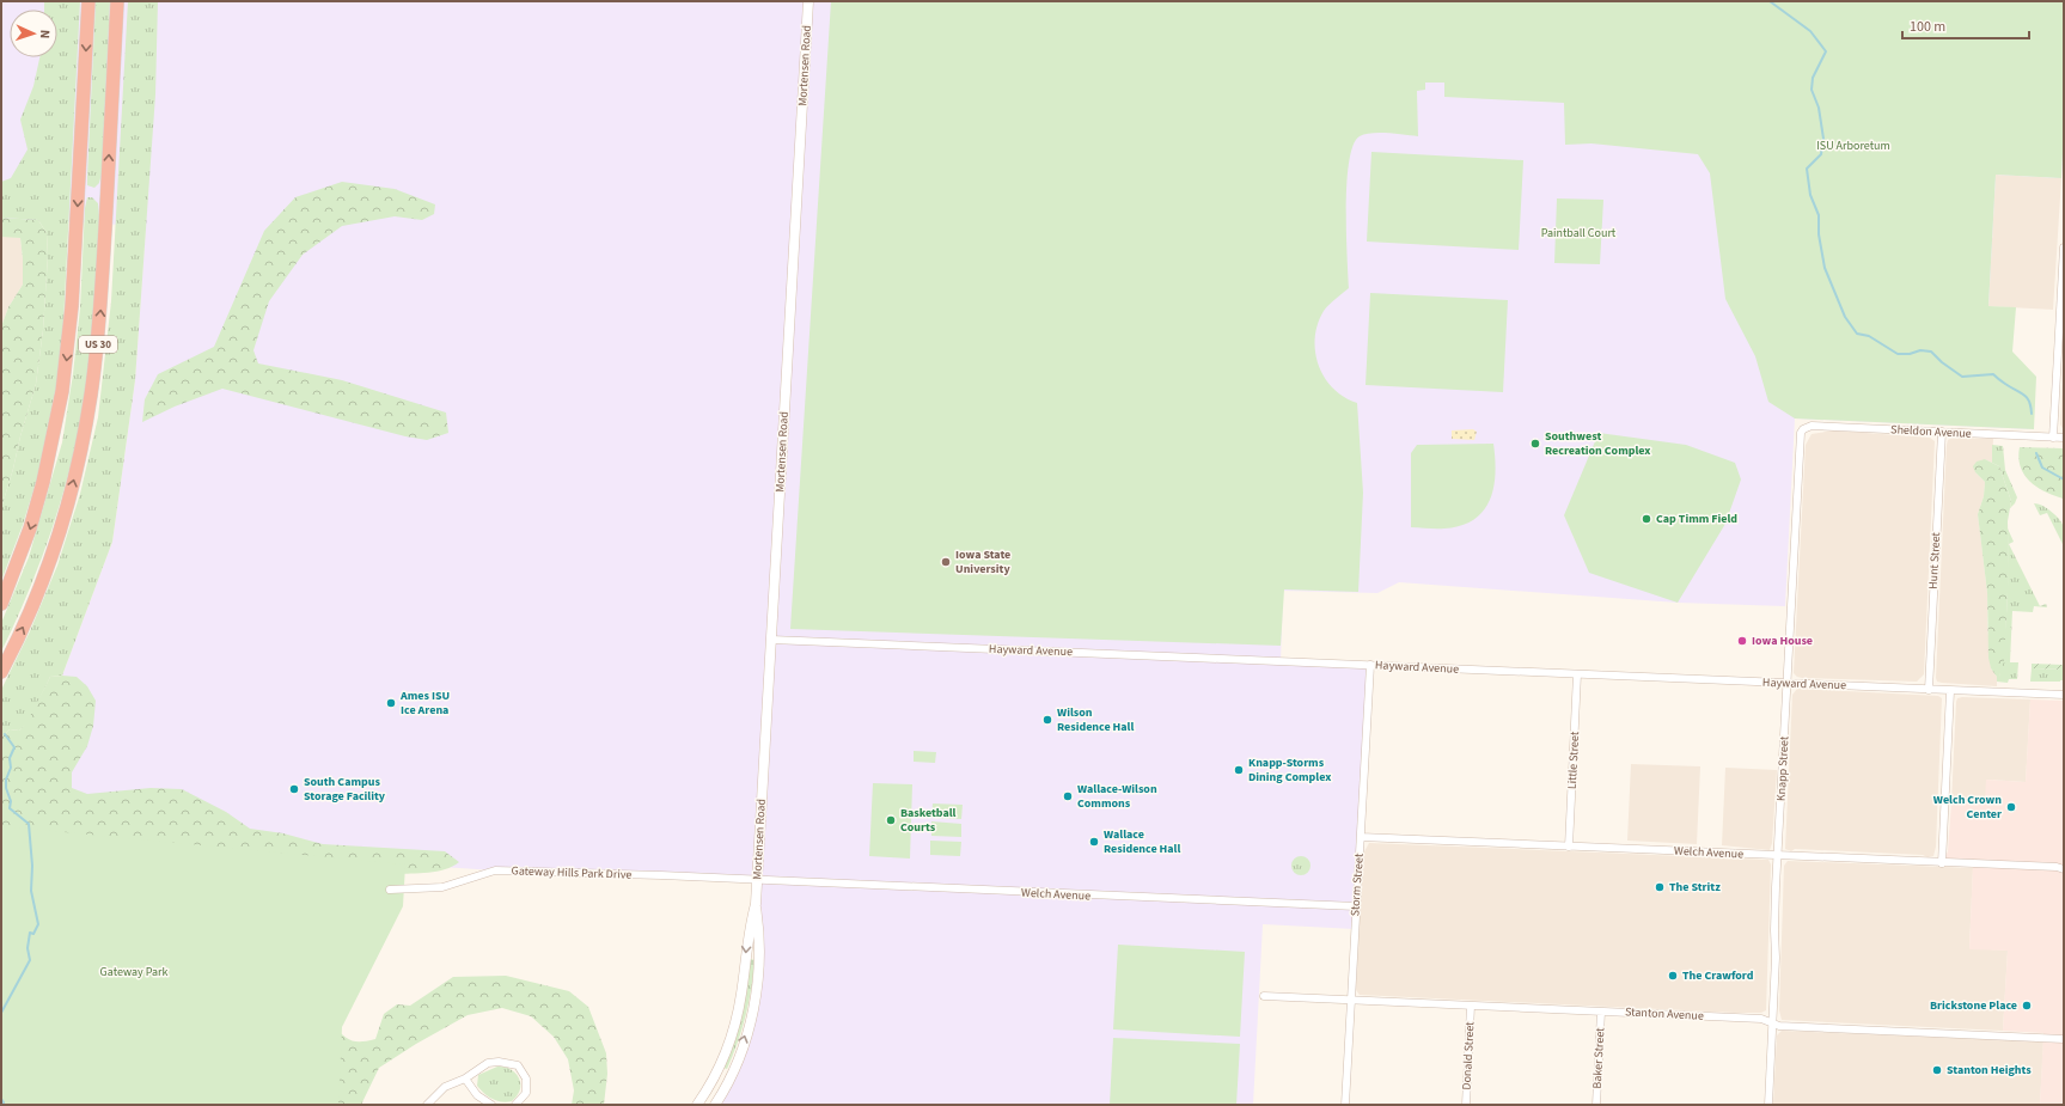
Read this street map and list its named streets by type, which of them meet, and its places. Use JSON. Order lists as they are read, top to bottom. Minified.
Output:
{"streets":{"highway":["US 30"],"street":["Mortensen Road","Sheldon Avenue","Hunt Street","Hayward Avenue","Little Street","Knapp Street","Welch Avenue","Gateway Hills Park Drive","Storm Street","Stanton Avenue","Donald Street","Baker Street"]},"crossings":[["Mortensen Road","Hayward Avenue"],["Mortensen Road","Welch Avenue"],["Mortensen Road","Gateway Hills Park Drive"],["Sheldon Avenue","Hunt Street"],["Sheldon Avenue","Knapp Street"],["Hunt Street","Hayward Avenue"],["Hayward Avenue","Little Street"],["Hayward Avenue","Knapp Street"],["Hayward Avenue","Storm Street"],["Little Street","Welch Avenue"],["Knapp Street","Welch Avenue"],["Knapp Street","Stanton Avenue"],["Welch Avenue","Gateway Hills Park Drive"],["Welch Avenue","Storm Street"],["Storm Street","Stanton Avenue"],["Stanton Avenue","Donald Street"],["Stanton Avenue","Baker Street"]],"parks":["ISU Arboretum","Paintball Court","Gateway Park"],"places":["Southwest Recreation Complex","Cap Timm Field","Iowa State University","Iowa House","Ames ISU Ice Arena","Wilson Residence Hall","Knapp-Storms Dining Complex","South Campus Storage Facility","Wallace-Wilson Commons","Welch Crown Center","Basketball Courts","Wallace Residence Hall","The Stritz","The Crawford","Brickstone Place","Stanton Heights"],"scale_bar":"100 m","north":"right"}
